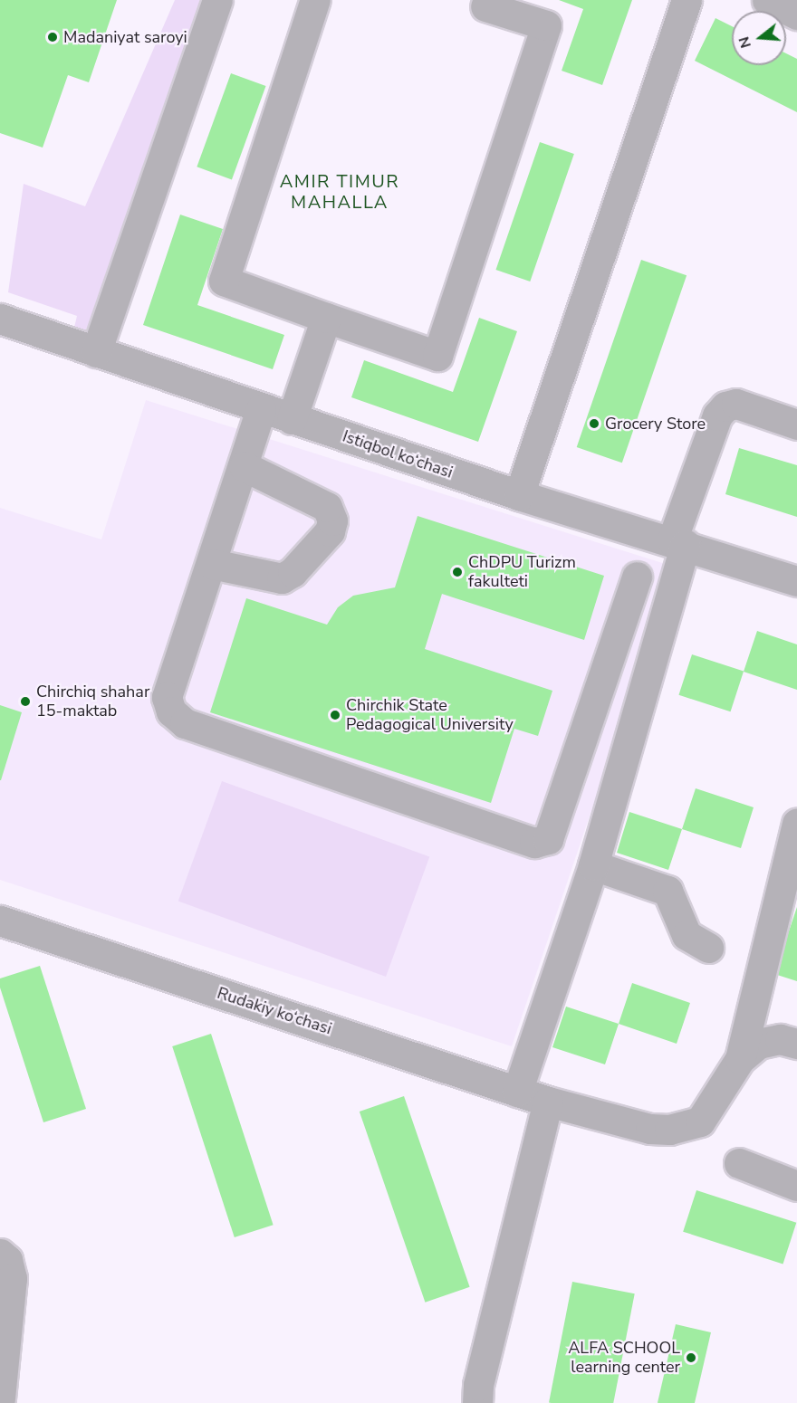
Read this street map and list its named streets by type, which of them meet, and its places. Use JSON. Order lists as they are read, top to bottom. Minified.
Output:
{"streets":{"street":["Istiqbol ko‘chasi","Rudakiy ko‘chasi"]},"districts":["AMIR TIMUR MAHALLA"],"places":["Madaniyat saroyi","Grocery Store","ChDPU Turizm fakulteti","Chirchiq shahar 15-maktab","Chirchik State Pedagogical University","ALFA SCHOOL learning center"],"north":"left"}
